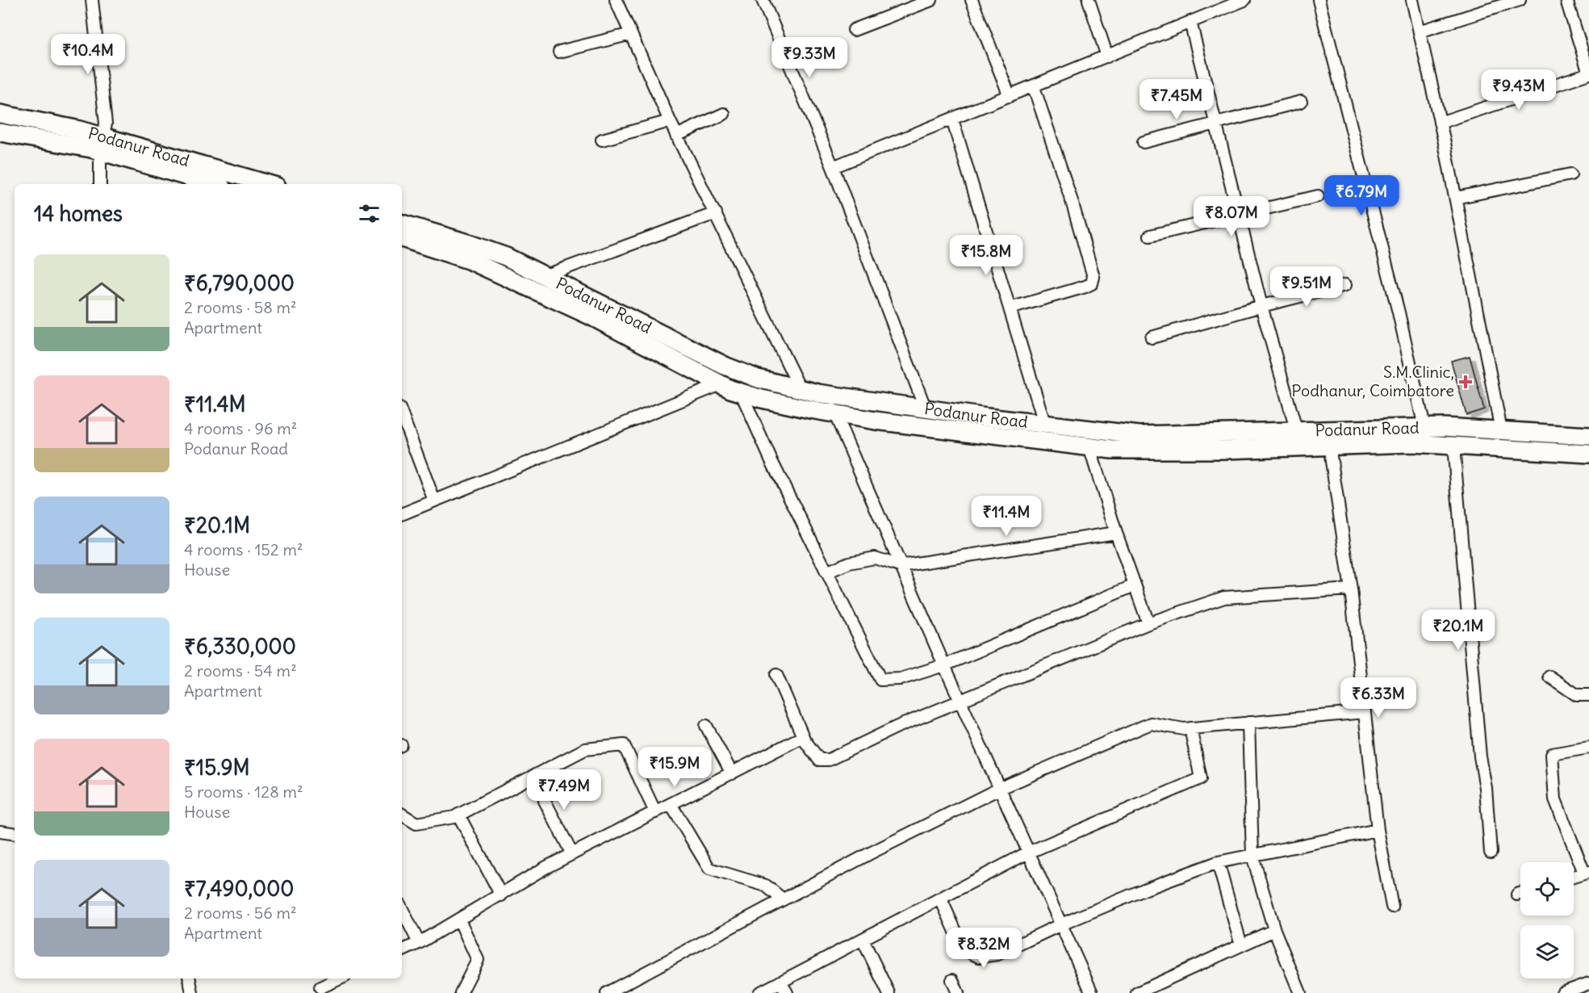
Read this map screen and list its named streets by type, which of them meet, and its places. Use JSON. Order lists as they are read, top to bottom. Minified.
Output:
{"streets":{"main road":["Podanur Road"]},"places":{"health":["S.M.Clinic, Podhanur, Coimbatore"]},"page":{"price":["₹10.4M","₹9.33M","₹9.43M","₹7.45M","₹6.79M","₹8.07M","₹15.8M","₹9.51M","₹11.4M","₹20.1M","₹6.33M","₹15.9M","₹7.49M","₹8.32M"],"heading":"14 homes","list":[{"name":"₹6,790,000","note":"2 rooms · 58 m² · Apartment"},{"name":"₹11.4M","note":"4 rooms · 96 m² · Podanur Road"},{"name":"₹20.1M","note":"4 rooms · 152 m² · House"},{"name":"₹6,330,000","note":"2 rooms · 54 m² · Apartment"},{"name":"₹15.9M","note":"5 rooms · 128 m² · House"},{"name":"₹7,490,000","note":"2 rooms · 56 m² · Apartment"}]}}
